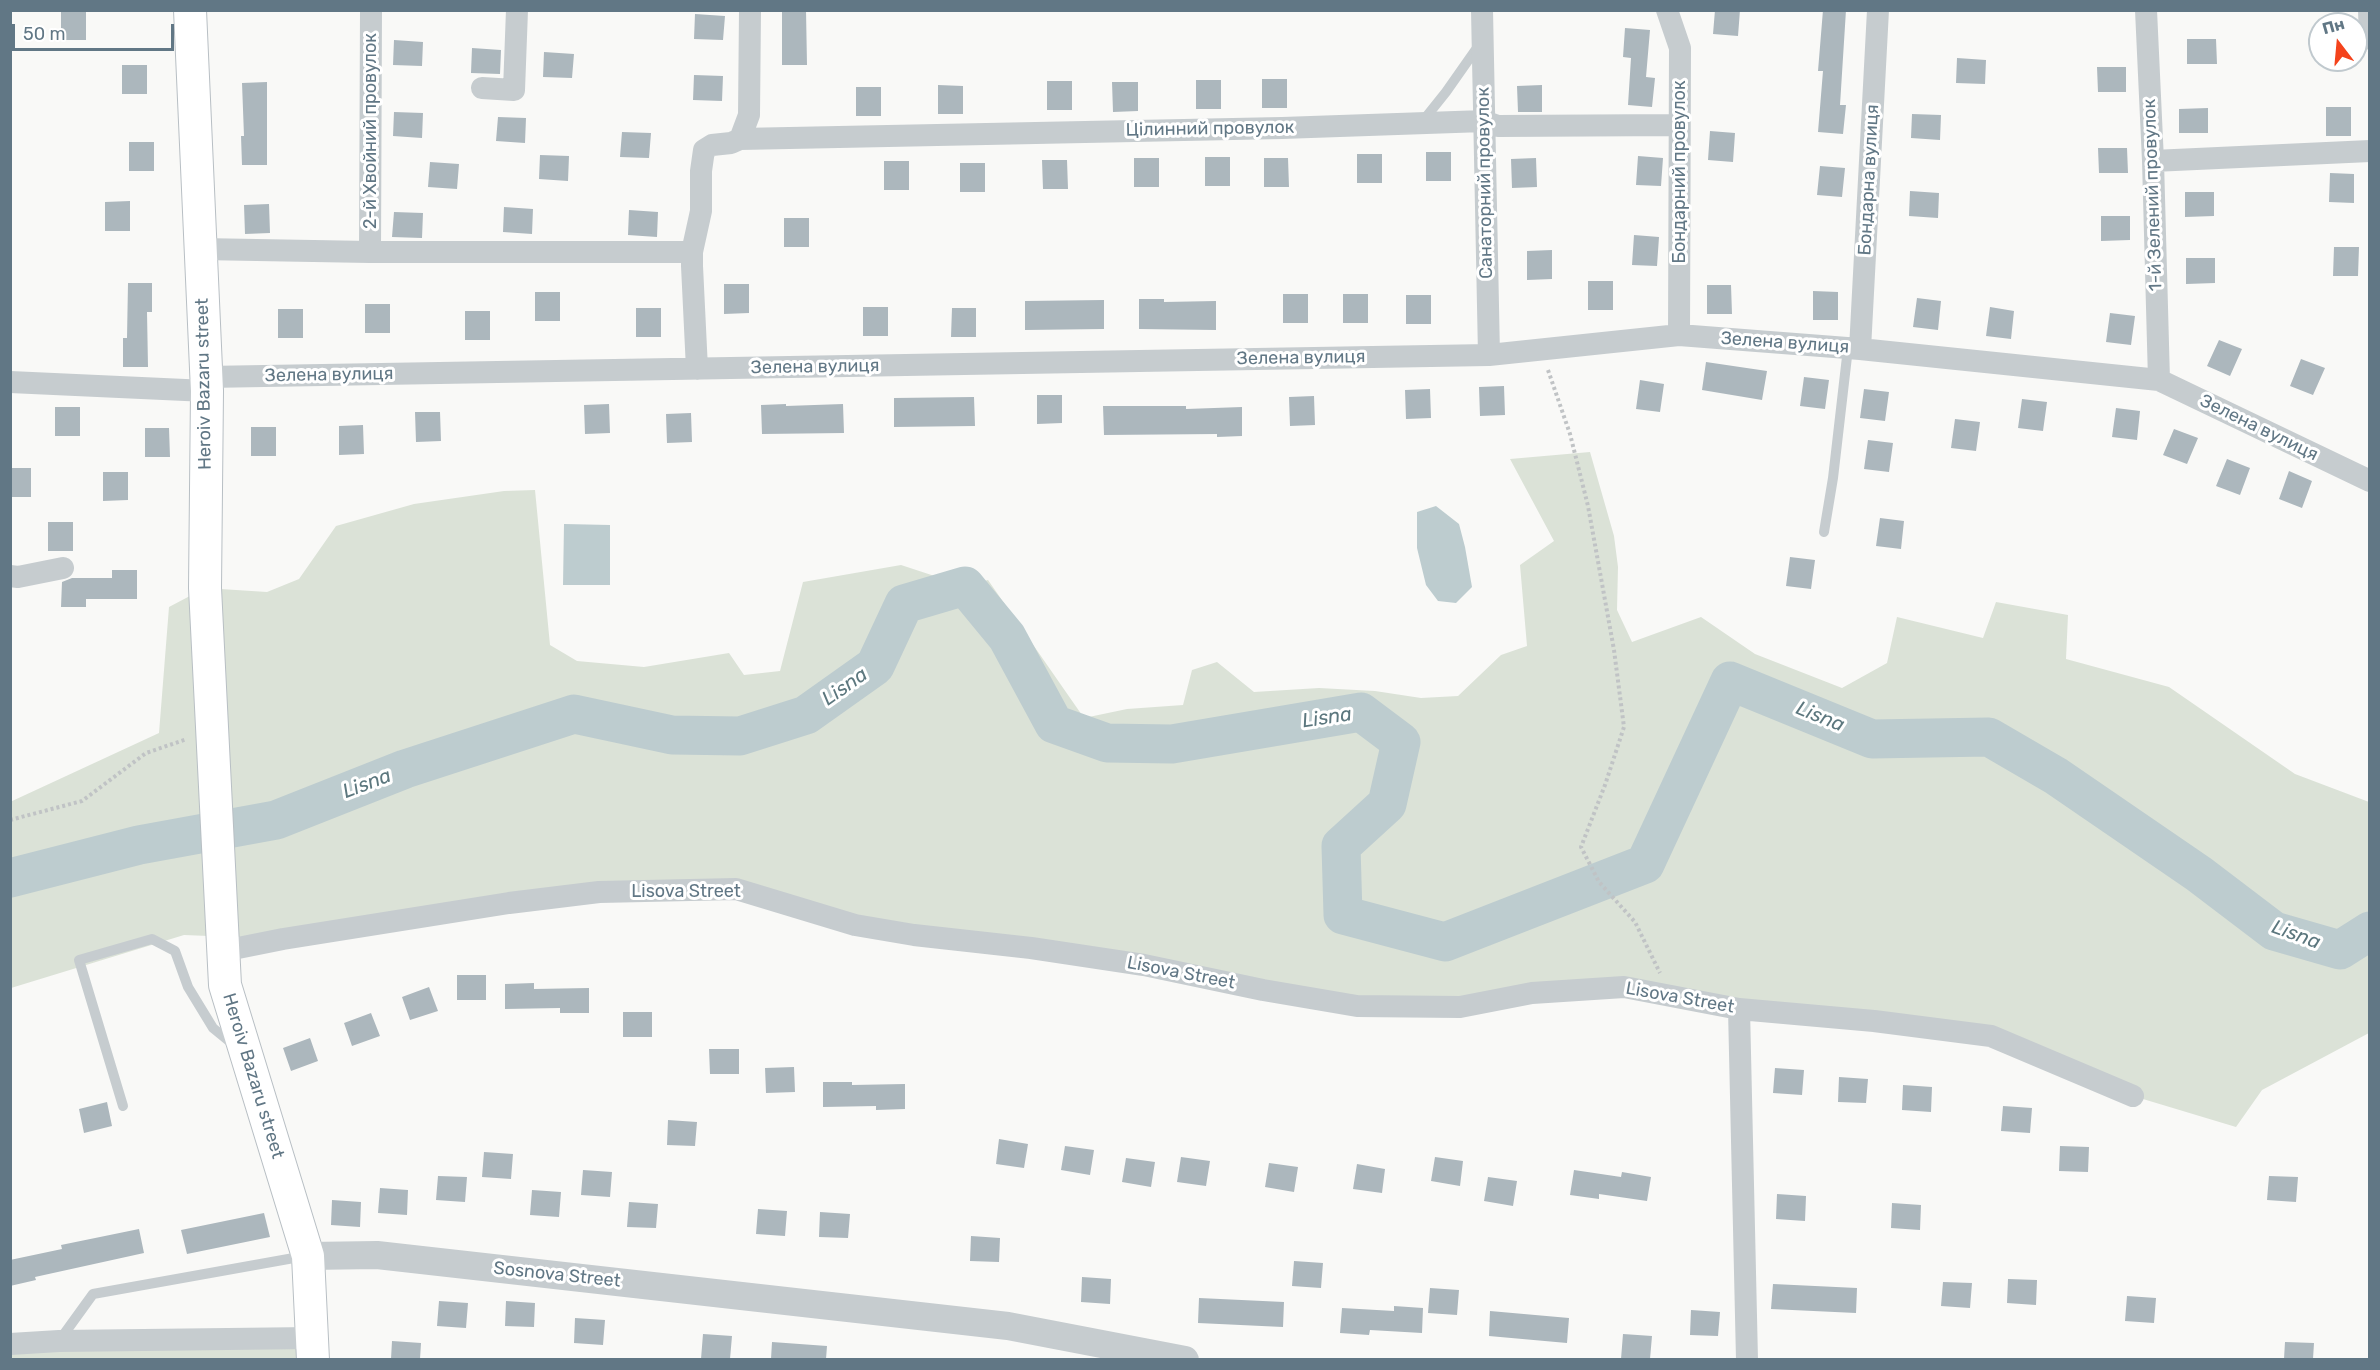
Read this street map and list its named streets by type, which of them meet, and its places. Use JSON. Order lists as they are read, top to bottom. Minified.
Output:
{"streets":{"main road":["Heroiv Bazaru street"],"street":["Цілинний провулок","2-й Хвойний провулок","Бондарний провулок","Бондарна вулиця","Санаторний провулок","1-й Зелений провулок","Зелена вулиця","Lisova Street","Sosnova Street"]},"crossings":[["Цілинний провулок","Бондарний провулок"],["Цілинний провулок","Санаторний провулок"],["Бондарний провулок","Зелена вулиця"],["Бондарна вулиця","Зелена вулиця"],["Санаторний провулок","Зелена вулиця"],["1-й Зелений провулок","Зелена вулиця"],["Зелена вулиця","Heroiv Bazaru street"],["Heroiv Bazaru street","Lisova Street"],["Heroiv Bazaru street","Sosnova Street"]],"water":["Lisna"],"scale_bar":"50 m","north":"top"}
